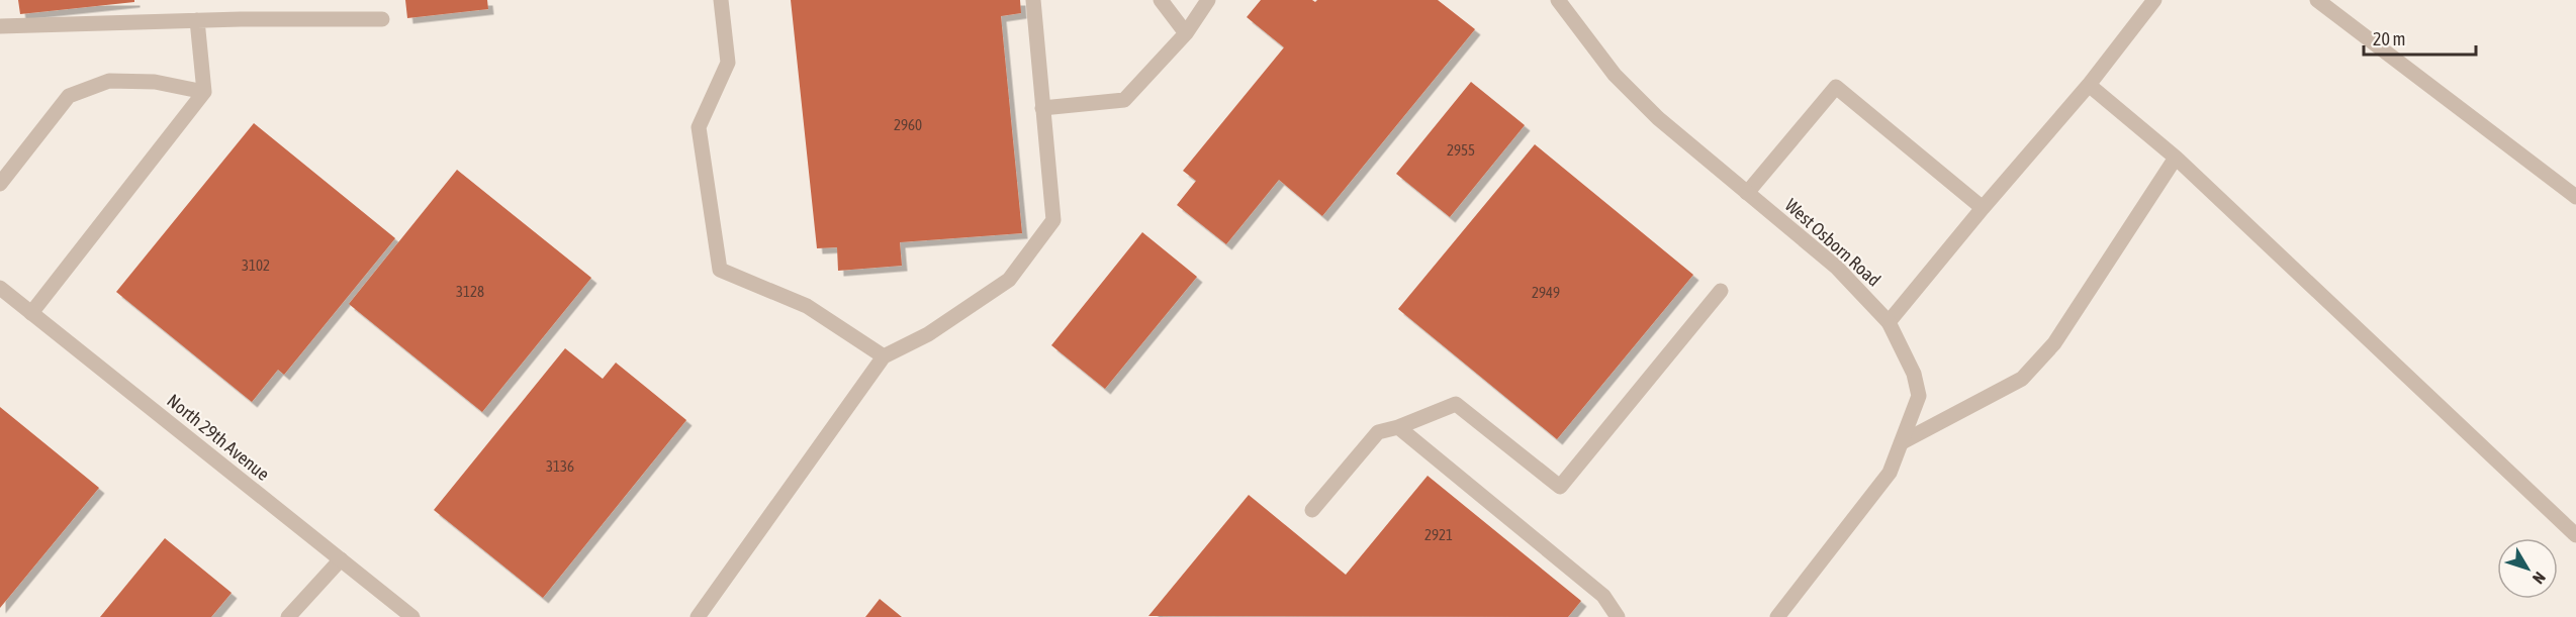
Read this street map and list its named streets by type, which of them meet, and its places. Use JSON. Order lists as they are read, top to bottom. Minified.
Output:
{"streets":{"street":["West Osborn Road","North 29th Avenue"]},"house_numbers":["2960","2955","3102","3128","2949","3136","2921"],"scale_bar":"20 m","north":"bottom right"}
